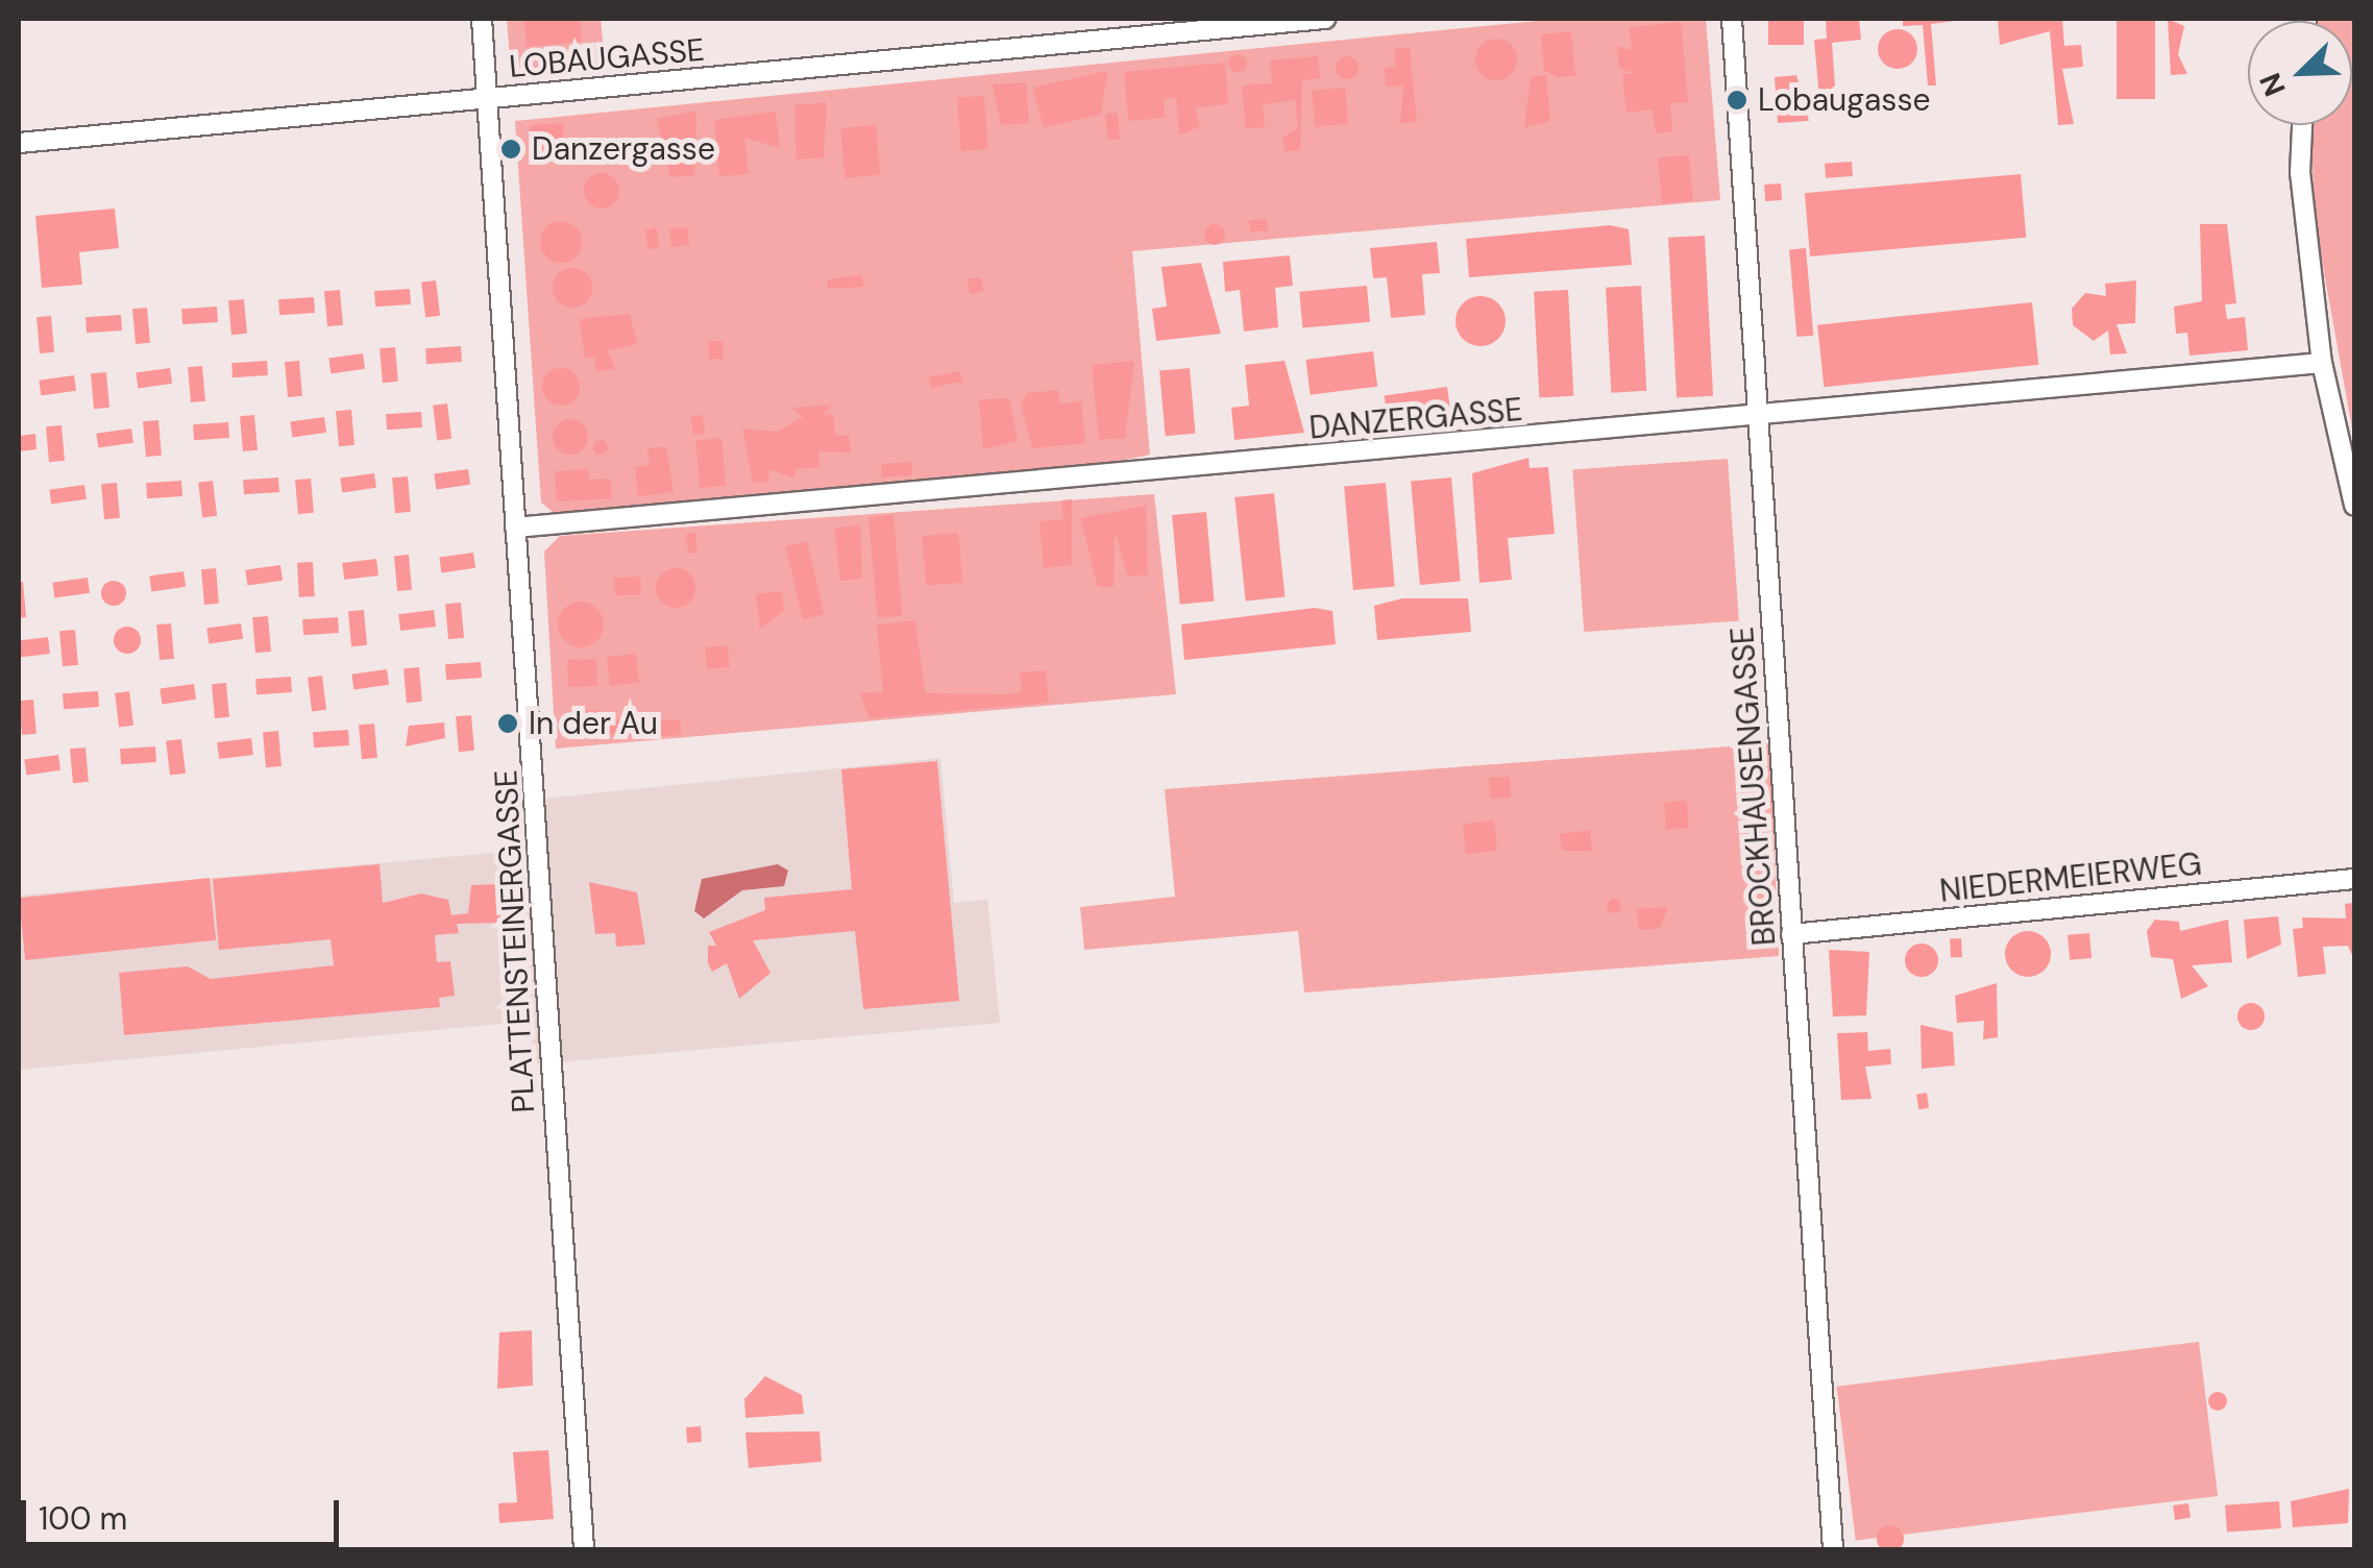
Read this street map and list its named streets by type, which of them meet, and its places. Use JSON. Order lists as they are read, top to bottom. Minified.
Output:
{"streets":{"street":["LOBAUGASSE","DANZERGASSE","BROCKHAUSENGASSE","NIEDERMEIERWEG","PLATTENSTEINERGASSE"]},"crossings":[["LOBAUGASSE","PLATTENSTEINERGASSE"],["DANZERGASSE","BROCKHAUSENGASSE"],["DANZERGASSE","PLATTENSTEINERGASSE"],["BROCKHAUSENGASSE","NIEDERMEIERWEG"]],"places":["Lobaugasse","Danzergasse","In der Au"],"scale_bar":"100 m","north":"bottom left"}
